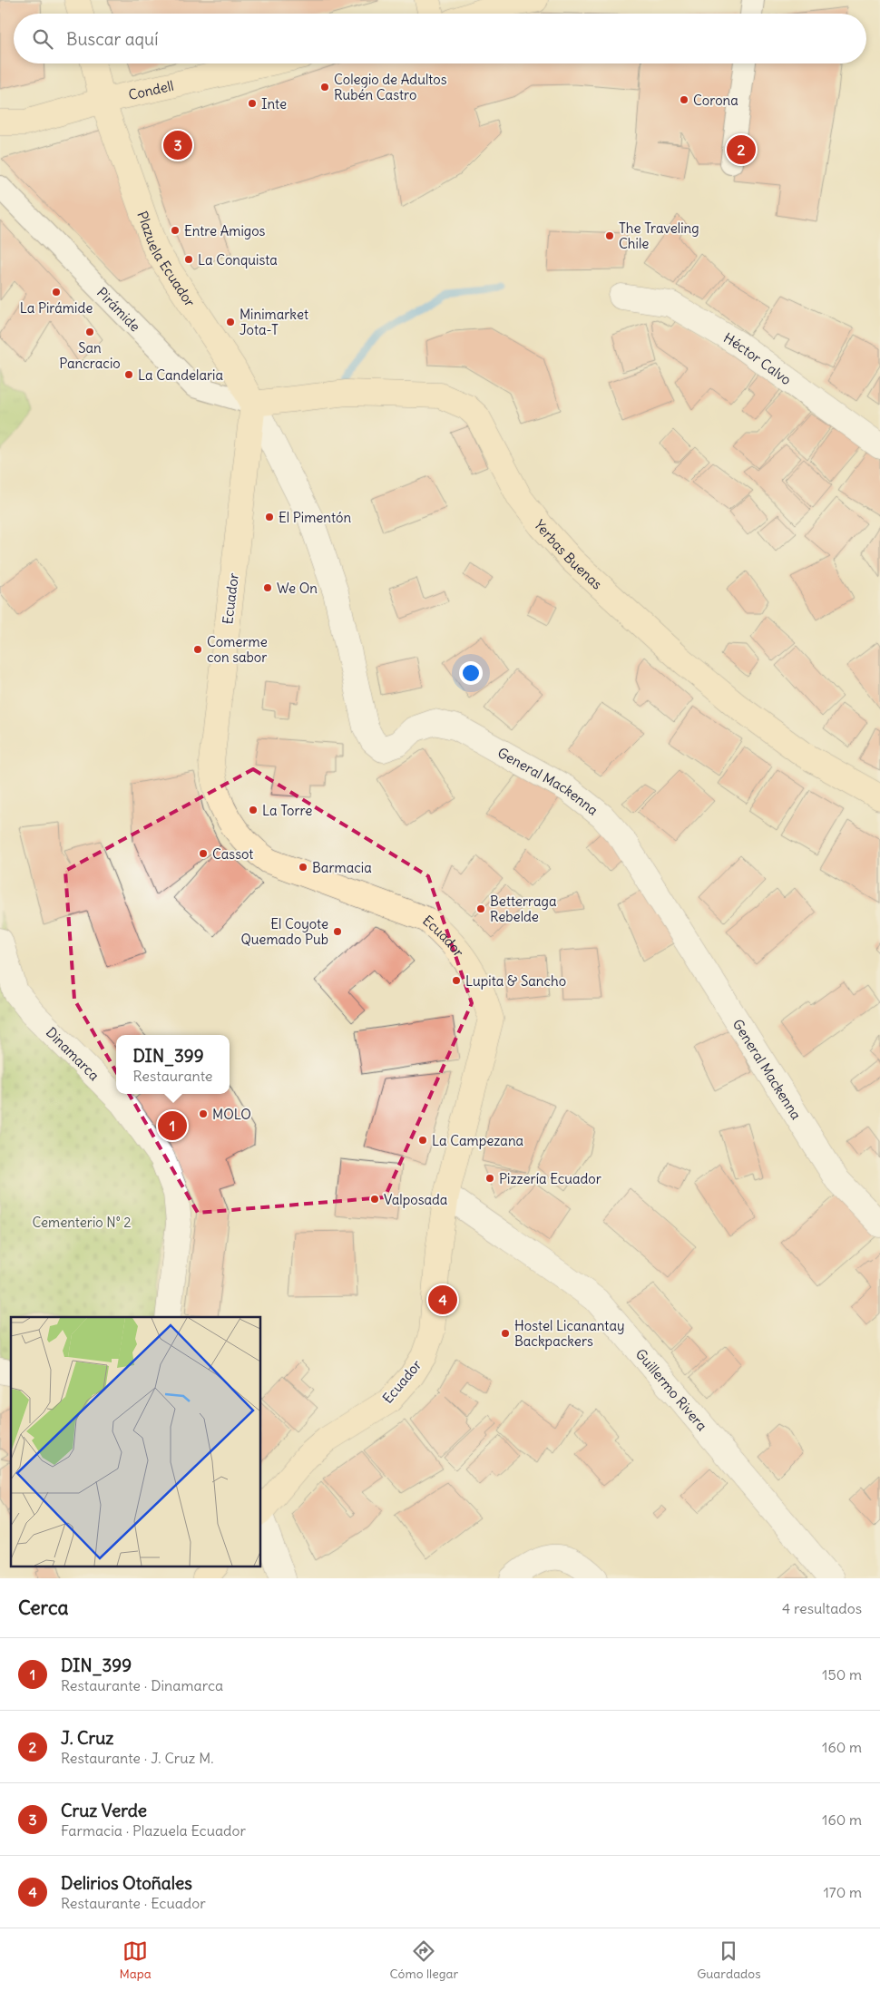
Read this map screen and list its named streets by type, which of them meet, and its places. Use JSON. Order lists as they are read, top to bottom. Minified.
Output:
{"streets":{"main road":["Condell","Plazuela Ecuador","Yerbas Buenas","Ecuador"],"street":["Pirámide","Héctor Calvo","General Mackenna","Dinamarca","Guillermo Rivera"]},"crossings":[["Condell","Plazuela Ecuador"],["Plazuela Ecuador","Pirámide"],["Plazuela Ecuador","Yerbas Buenas"],["Plazuela Ecuador","Ecuador"],["Plazuela Ecuador","General Mackenna"],["Pirámide","Yerbas Buenas"],["Pirámide","Ecuador"],["Pirámide","General Mackenna"],["Yerbas Buenas","Ecuador"],["Yerbas Buenas","General Mackenna"],["Ecuador","General Mackenna"],["Ecuador","Guillermo Rivera"]],"parks":["Cementerio N° 2"],"places":["Colegio de Adultos Rubén Castro","Corona","Inte","Entre Amigos","The Traveling Chile","La Conquista","La Pirámide","Minimarket Jota-T","San Pancracio","La Candelaria","El Pimentón","We On","Comerme con sabor","La Torre","Cassot","Barmacia","Betterraga Rebelde","El Coyote Quemado Pub","Lupita & Sancho","MOLO","La Campezana","Pizzería Ecuador","Valposada","Hostel Licanantay Backpackers"],"page":{"search":"Buscar aquí","pins":["3","2","1","4"],"popup":["DIN_399","Restaurante"],"heading":["Cerca","4 resultados"],"list":[{"mark":"1","name":"DIN_399","note":"Restaurante · Dinamarca","value":"150 m"},{"mark":"2","name":"J. Cruz","note":"Restaurante · J. Cruz M.","value":"160 m"},{"mark":"3","name":"Cruz Verde","note":"Farmacia · Plazuela Ecuador","value":"160 m"},{"mark":"4","name":"Delirios Otoñales","note":"Restaurante · Ecuador","value":"170 m"}],"nav":["Mapa","Cómo llegar","Guardados"]}}
